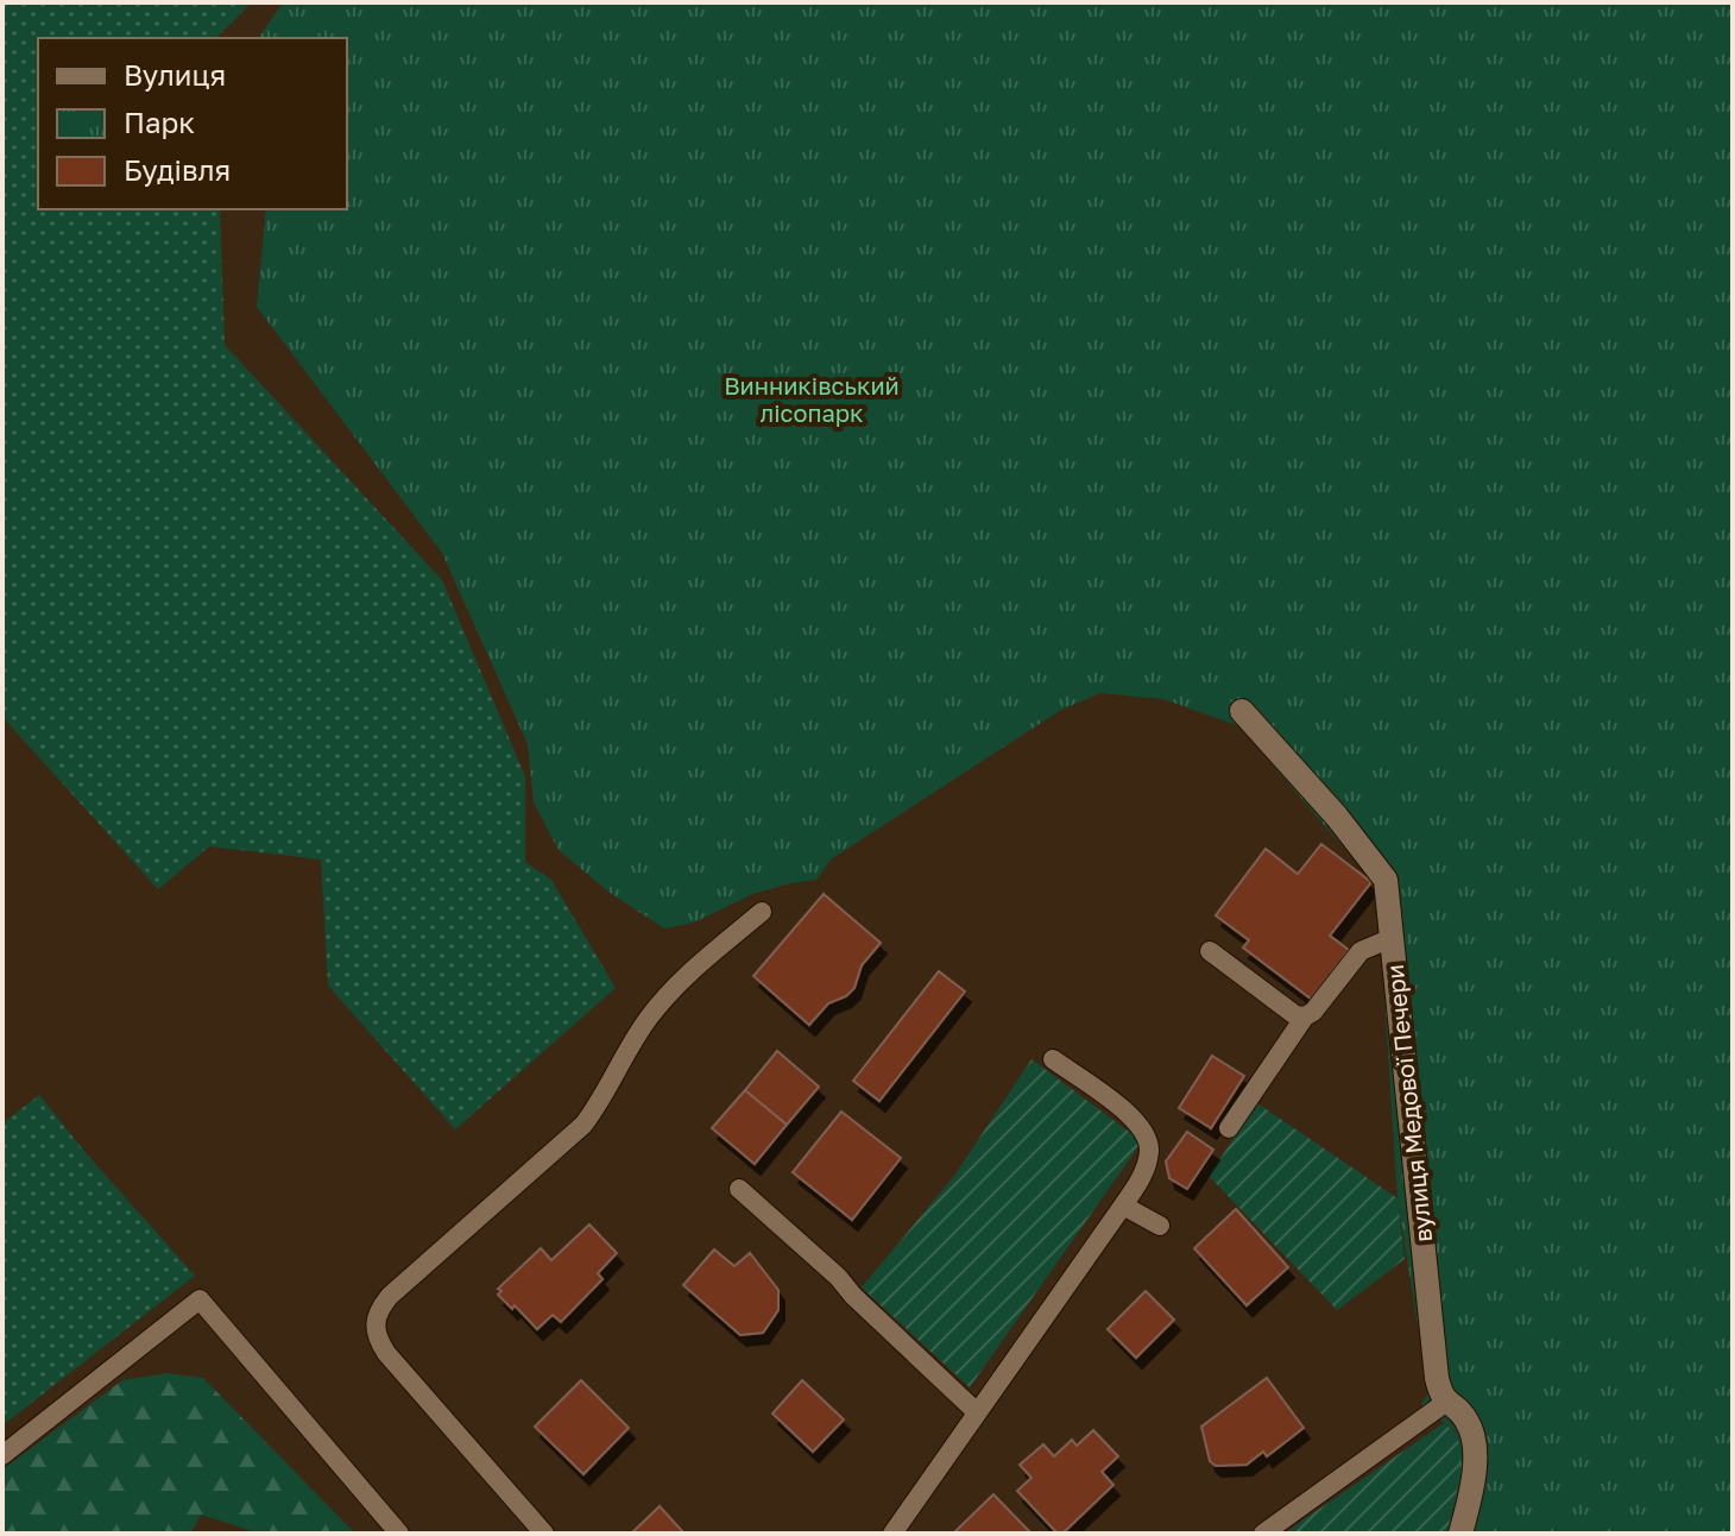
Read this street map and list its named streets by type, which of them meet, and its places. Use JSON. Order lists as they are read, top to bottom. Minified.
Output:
{"streets":{"street":["вулиця Медової Печери"]},"parks":["Винниківський лісопарк"],"legend":["Вулиця","Парк","Будівля"]}
